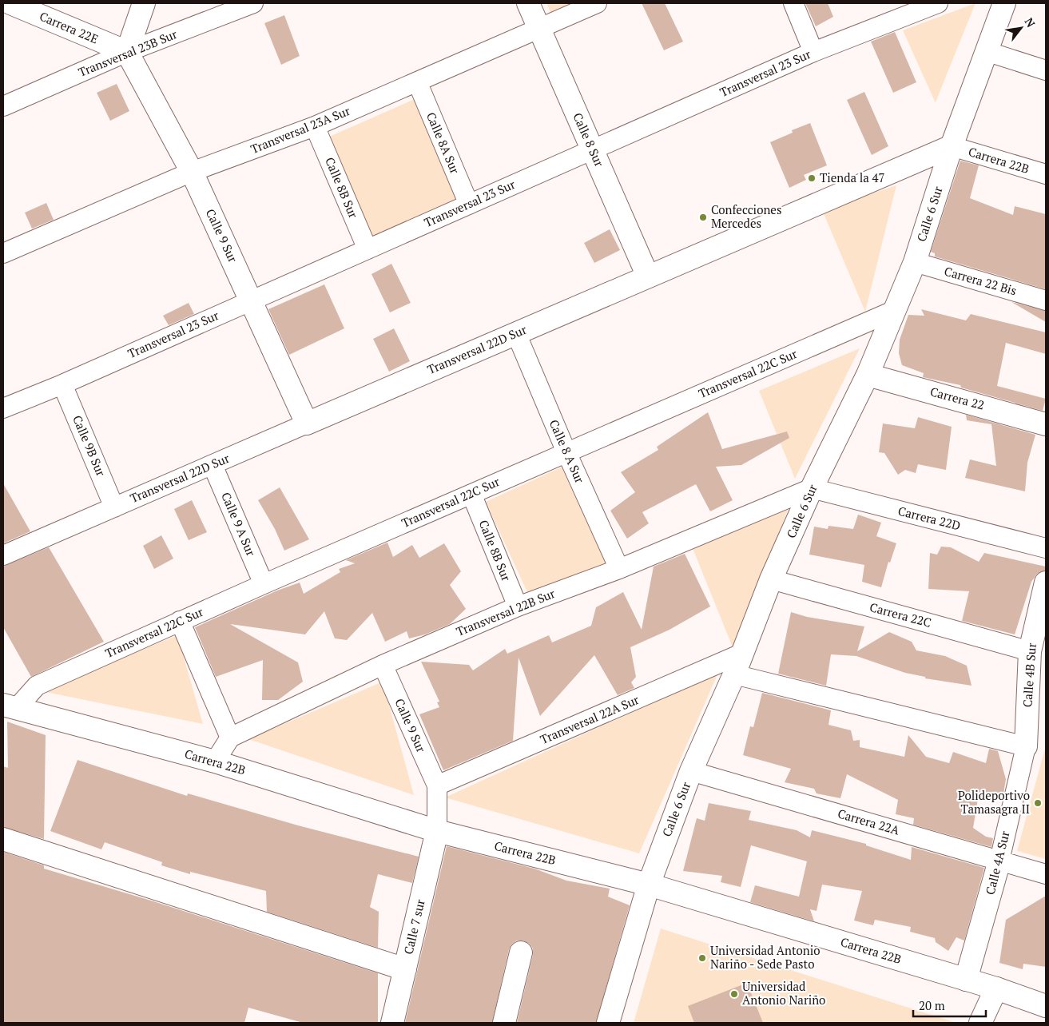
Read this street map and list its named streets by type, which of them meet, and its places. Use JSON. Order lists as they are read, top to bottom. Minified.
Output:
{"streets":{"street":["Carrera 22E","Transversal 23B Sur","Transversal 23 Sur","Transversal 23A Sur","Calle 8 Sur","Calle 8A Sur","Carrera 22B","Calle 8B Sur","Calle 6 Sur","Calle 9 Sur","Carrera 22 Bis","Transversal 22D Sur","Transversal 22C Sur","Carrera 22","Calle 9B Sur","Calle 8 A Sur","Carrera 22D","Calle 9 A Sur","Transversal 22B Sur","Carrera 22C","Calle 4B Sur","Transversal 22A Sur","Carrera 22A","Calle 4A Sur","Calle 7 sur"]},"crossings":[["Carrera 22E","Transversal 23B Sur"],["Carrera 22E","Calle 9 Sur"],["Transversal 23B Sur","Calle 9 Sur"],["Transversal 23 Sur","Calle 8 Sur"],["Transversal 23 Sur","Calle 8A Sur"],["Transversal 23 Sur","Calle 8B Sur"],["Transversal 23 Sur","Calle 9 Sur"],["Transversal 23 Sur","Calle 9B Sur"],["Transversal 23A Sur","Calle 8 Sur"],["Transversal 23A Sur","Calle 8A Sur"],["Transversal 23A Sur","Calle 8B Sur"],["Transversal 23A Sur","Calle 9 Sur"],["Calle 8 Sur","Transversal 22D Sur"],["Carrera 22B","Calle 6 Sur"],["Carrera 22B","Transversal 22D Sur"],["Carrera 22B","Transversal 22C Sur"],["Carrera 22B","Calle 4A Sur"],["Carrera 22B","Calle 7 sur"],["Calle 8B Sur","Transversal 22C Sur"],["Calle 8B Sur","Transversal 22B Sur"],["Calle 6 Sur","Carrera 22 Bis"],["Calle 6 Sur","Transversal 22D Sur"],["Calle 6 Sur","Transversal 22C Sur"],["Calle 6 Sur","Carrera 22"],["Calle 6 Sur","Carrera 22D"],["Calle 6 Sur","Transversal 22B Sur"],["Calle 6 Sur","Carrera 22C"],["Calle 6 Sur","Transversal 22A Sur"],["Calle 6 Sur","Carrera 22A"],["Calle 9 Sur","Transversal 22D Sur"],["Calle 9 Sur","Transversal 22B Sur"],["Calle 9 Sur","Transversal 22A Sur"],["Transversal 22D Sur","Calle 9B Sur"],["Transversal 22D Sur","Calle 8 A Sur"],["Transversal 22D Sur","Calle 9 A Sur"],["Transversal 22C Sur","Calle 8 A Sur"],["Transversal 22C Sur","Calle 9 A Sur"],["Calle 8 A Sur","Transversal 22B Sur"],["Carrera 22D","Transversal 22B Sur"],["Carrera 22C","Calle 4B Sur"],["Calle 4B Sur","Calle 4A Sur"],["Carrera 22A","Calle 4A Sur"]],"places":["Tienda la 47","Confecciones Mercedes","Polideportivo Tamasagra II","Universidad Antonio Nariño - Sede Pasto","Universidad Antonio Nariño"],"scale_bar":"20 m","north":"top right"}
